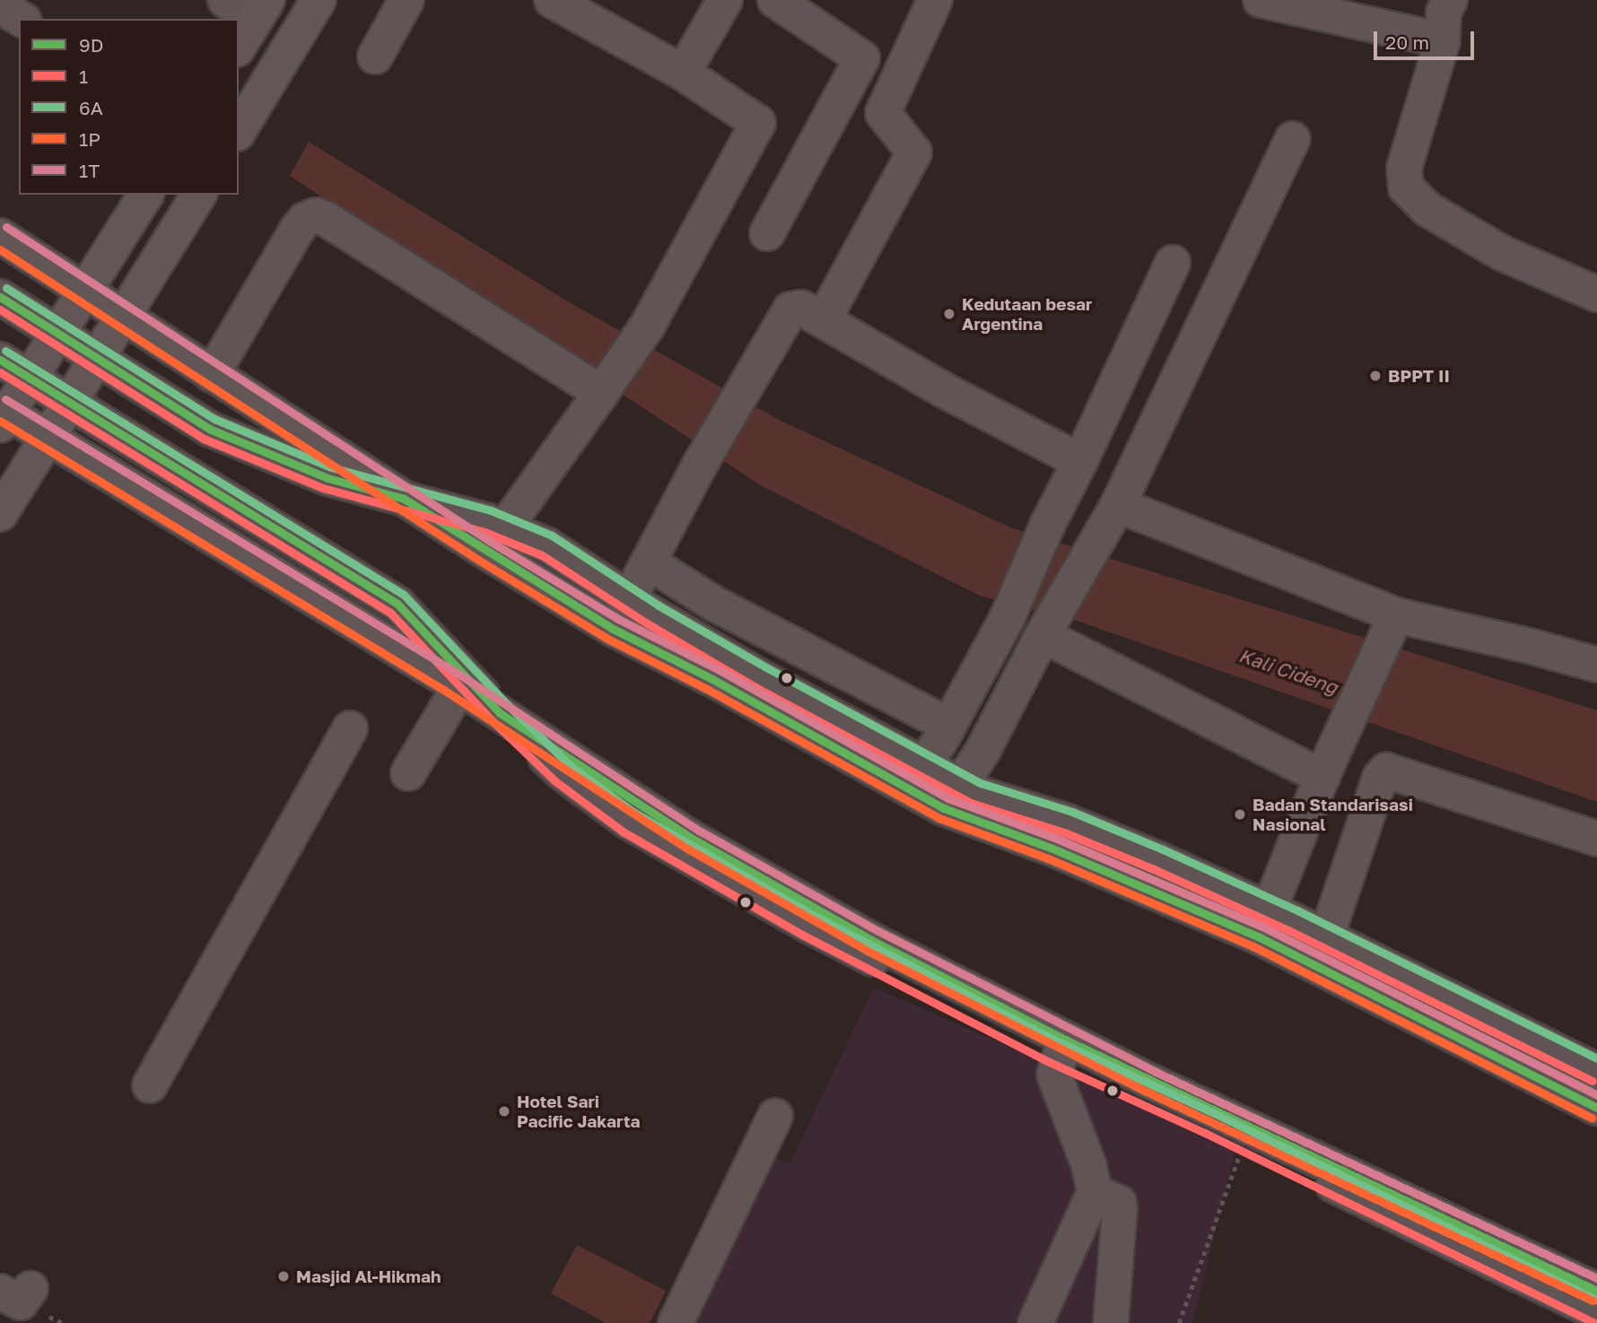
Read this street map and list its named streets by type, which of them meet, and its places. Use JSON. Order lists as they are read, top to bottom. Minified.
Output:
{"water":["Kali Cideng"],"places":["Kedutaan besar Argentina","BPPT II","Badan Standarisasi Nasional","Hotel Sari Pacific Jakarta","Masjid Al-Hikmah"],"lines":["transit line 1T","transit line 1P","transit line 6A","transit line 9D","transit line 1"],"legend":["9D","1","6A","1P","1T"],"scale_bar":"20 m"}
